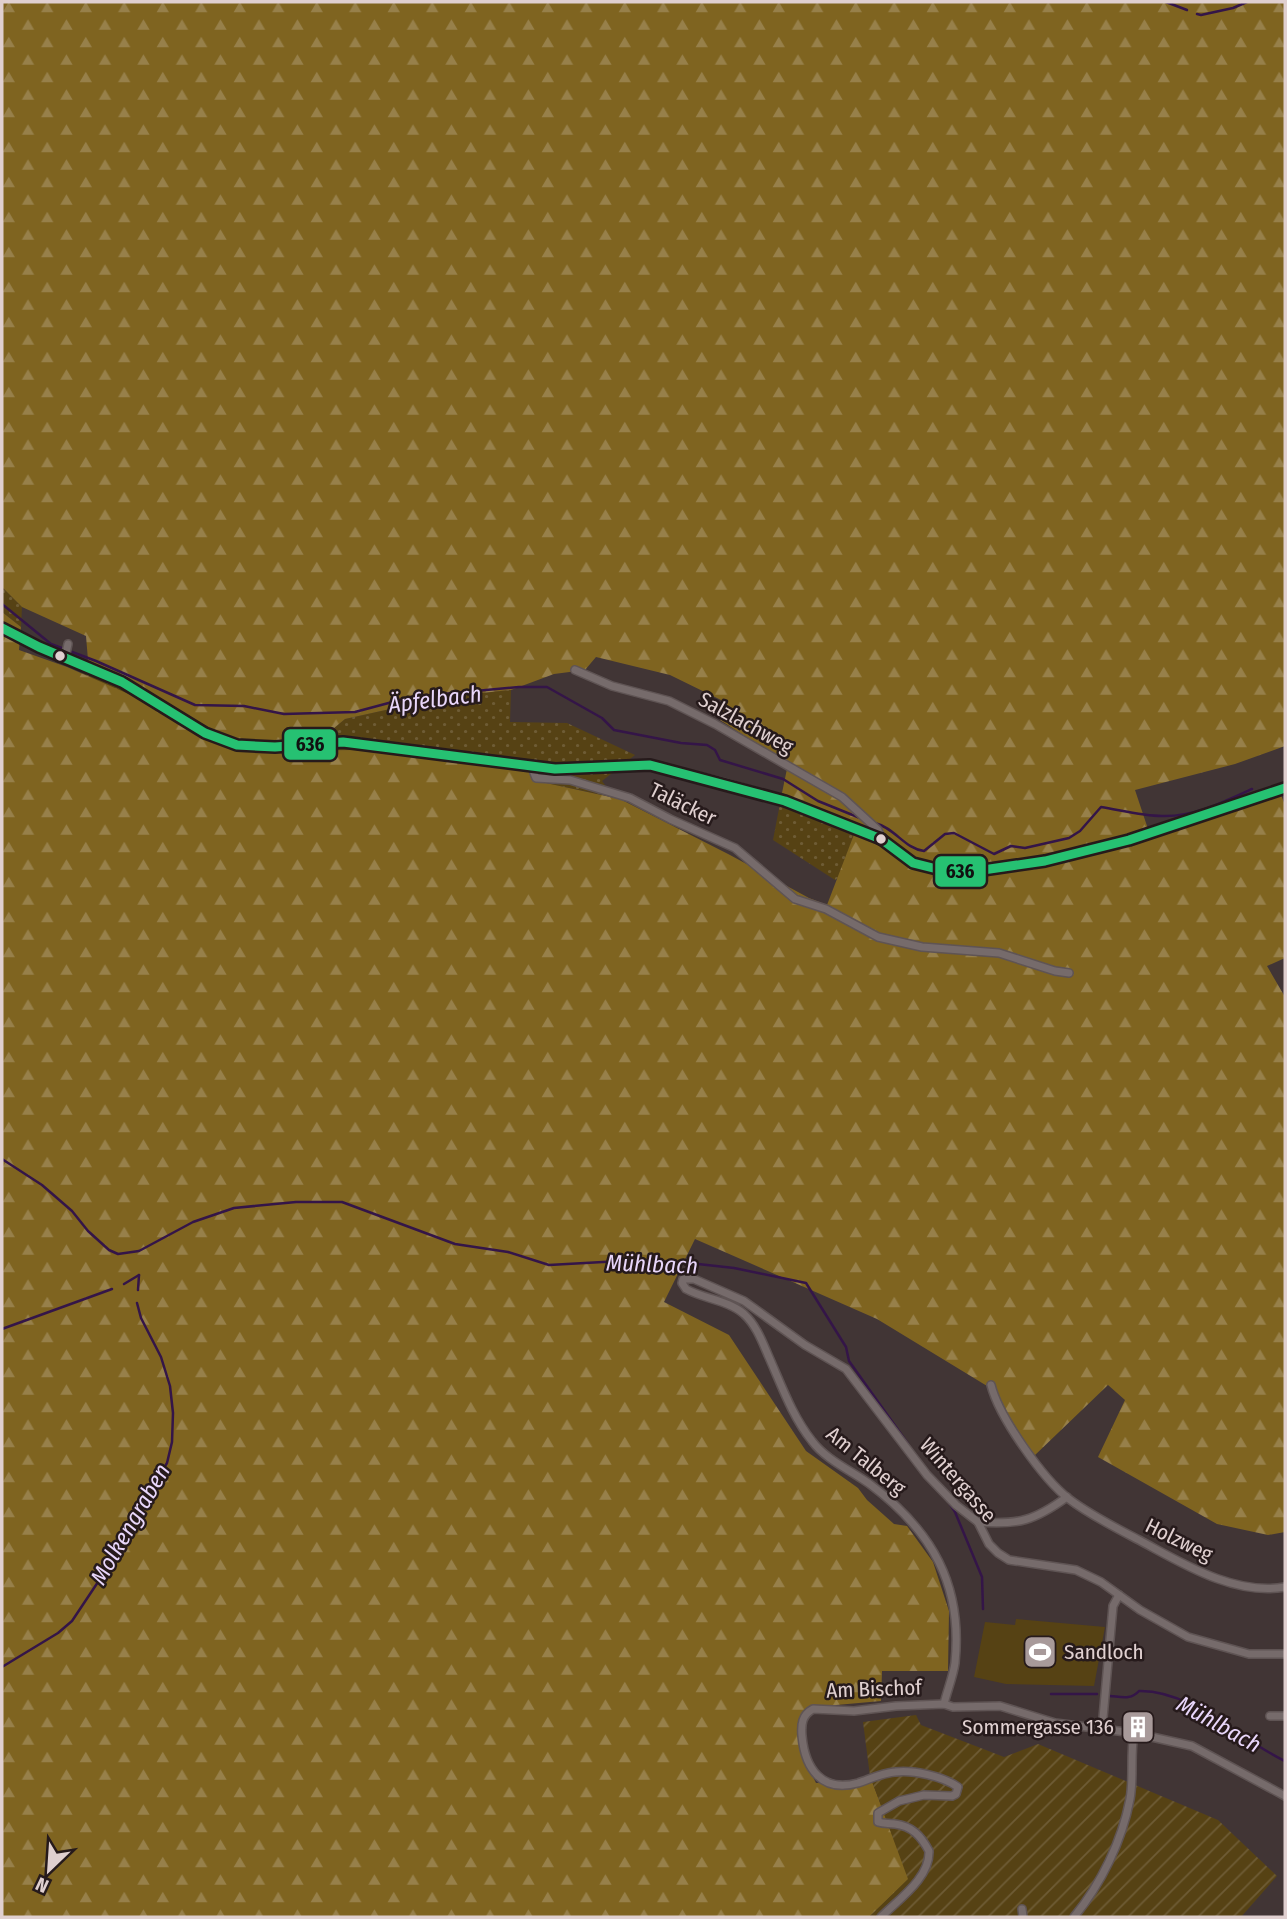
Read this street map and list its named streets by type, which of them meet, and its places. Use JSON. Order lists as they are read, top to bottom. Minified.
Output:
{"streets":{"street":["Salzlachweg","Taläcker","Am Talberg","Wintergasse","Holzweg","Am Bischof"]},"crossings":[["Salzlachweg","Taläcker"],["Am Talberg","Wintergasse"],["Am Talberg","Am Bischof"]],"water":["Äpfelbach","Mühlbach","Molkengraben"],"places":{"sports":["Sandloch"],"building":["Sommergasse 136"]},"lines":["transit line 636"],"north":"bottom left"}
